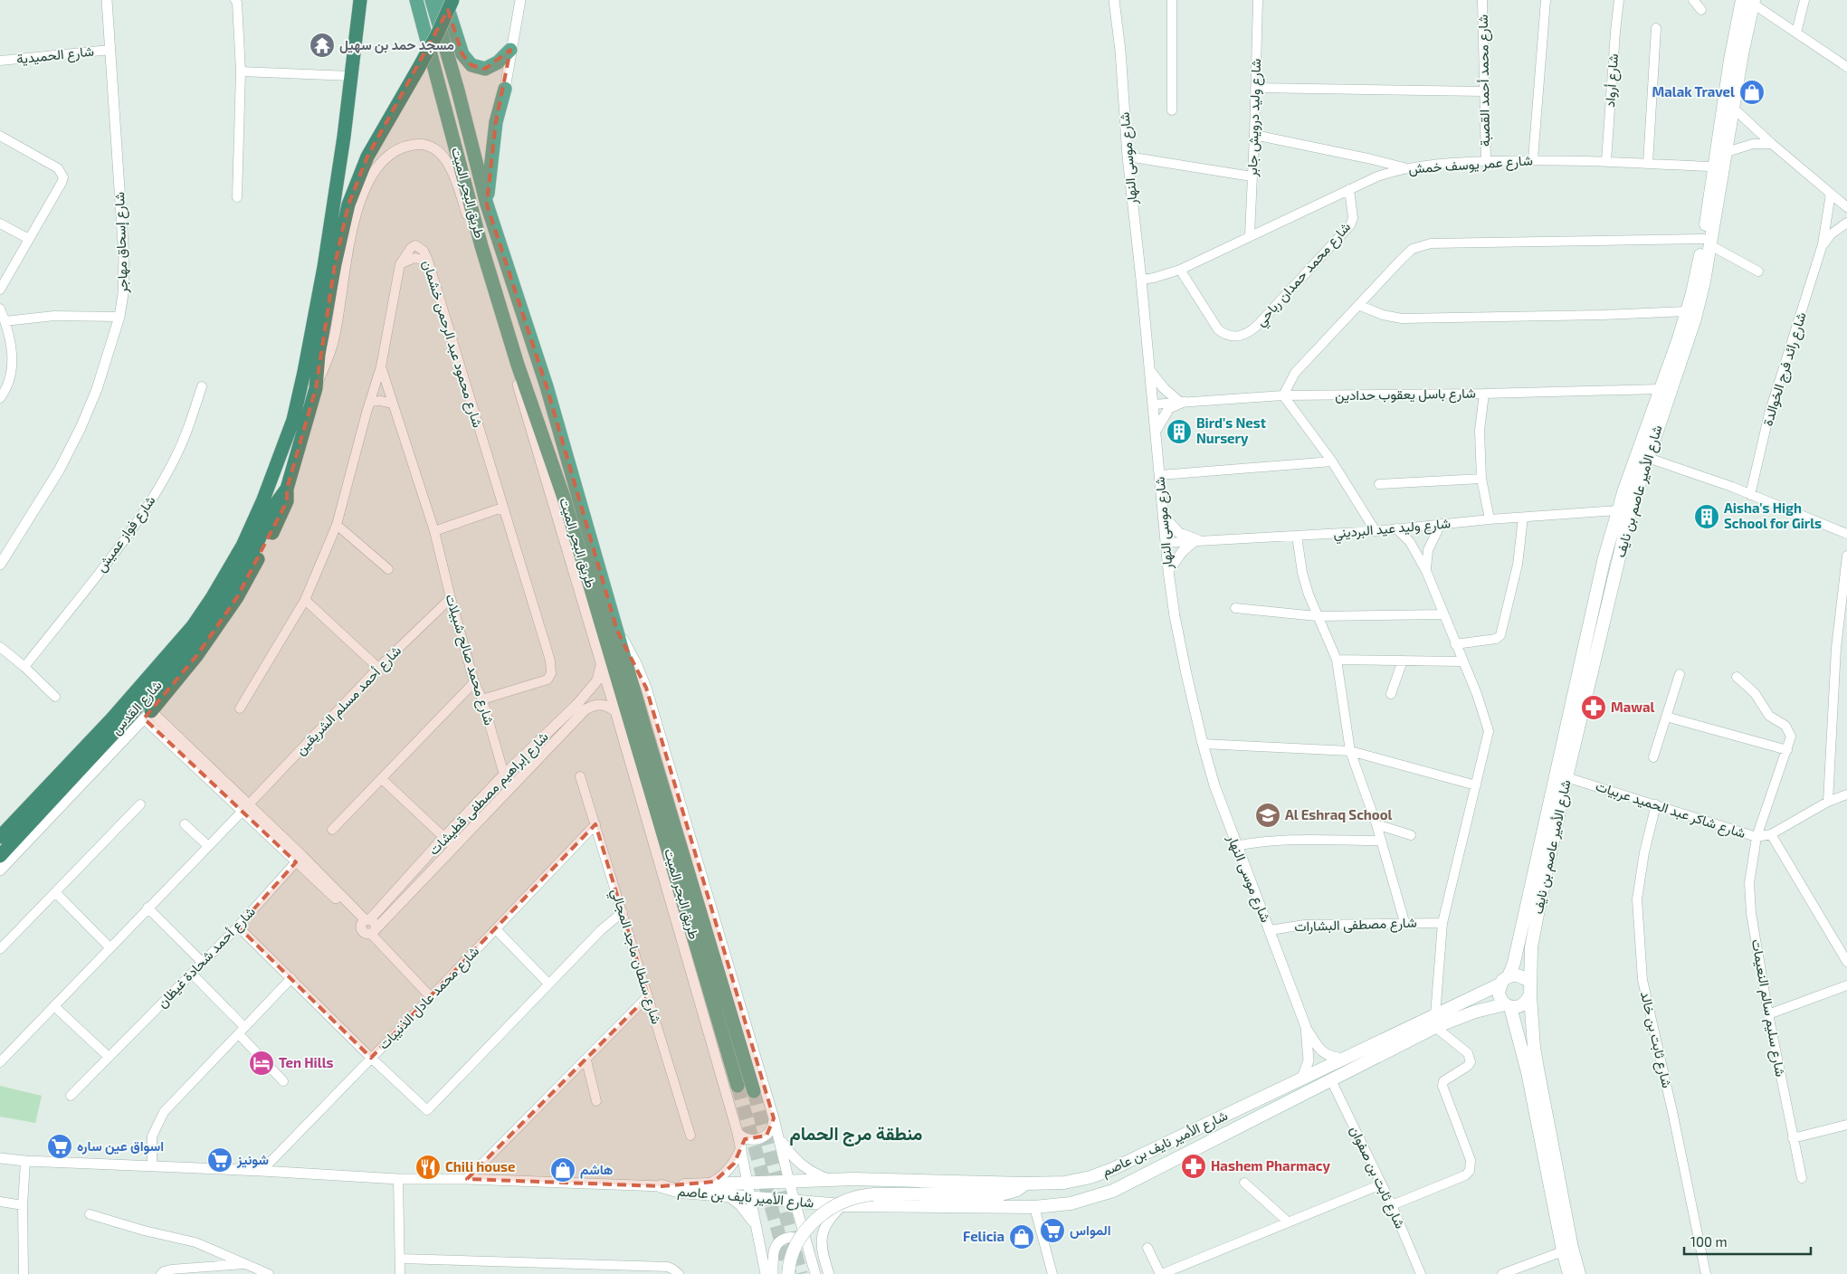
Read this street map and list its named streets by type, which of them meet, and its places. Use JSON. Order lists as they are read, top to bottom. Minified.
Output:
{"streets":{"highway":["شارع القدس"],"main road":["طريق البحر الميت","شارع الأمير عاصم بن نايف","شارع الأمير نايف بن عاصم"],"street":["شارع الحميدية","شارع محمد أحمد القصبة","شارع أرواد","شارع وليد درويش جابر","شارع موسى النهار","شارع عمر يوسف خمش","شارع إسحاق مهاجر","شارع محمد حمدان رباحي","شارع محمود عبد الرحمن خشمان","شارع رائد فرج الخوالدة","شارع باسل يعقوب حدادين","شارع وليد عيد البرديني","شارع فواز عميش","شارع محمد صالح شبيلات","شارع أحمد مسلم الشريقين","شارع إبراهيم مصطفى قطيشات","شارع شاكر عبد الحميد عربيات","شارع مصطفى البشارات","شارع سلطان ماجد المجالي","شارع أحمد شحادة غيظان","شارع محمد عادل الذنيبات","شارع سليم سالم النعيمات","شارع ثابت بن خالد","شارع ثابت بن صفوان"]},"crossings":[["شارع الحميدية","شارع إسحاق مهاجر"],["شارع محمد أحمد القصبة","شارع عمر يوسف خمش"],["شارع أرواد","شارع عمر يوسف خمش"],["شارع وليد درويش جابر","شارع عمر يوسف خمش"],["شارع موسى النهار","شارع عمر يوسف خمش"],["شارع موسى النهار","شارع باسل يعقوب حدادين"],["شارع موسى النهار","شارع وليد عيد البرديني"],["شارع موسى النهار","شارع مصطفى البشارات"],["شارع موسى النهار","شارع الأمير نايف بن عاصم"],["شارع عمر يوسف خمش","شارع محمد حمدان رباحي"],["شارع عمر يوسف خمش","شارع الأمير عاصم بن نايف"],["طريق البحر الميت","شارع إبراهيم مصطفى قطيشات"],["طريق البحر الميت","شارع الأمير نايف بن عاصم"],["شارع محمود عبد الرحمن خشمان","شارع محمد صالح شبيلات"],["شارع باسل يعقوب حدادين","شارع الأمير عاصم بن نايف"],["شارع الأمير عاصم بن نايف","شارع وليد عيد البرديني"],["شارع الأمير عاصم بن نايف","شارع شاكر عبد الحميد عربيات"],["شارع الأمير عاصم بن نايف","شارع الأمير نايف بن عاصم"],["شارع محمد صالح شبيلات","شارع أحمد مسلم الشريقين"],["شارع محمد صالح شبيلات","شارع إبراهيم مصطفى قطيشات"],["شارع شاكر عبد الحميد عربيات","شارع سليم سالم النعيمات"],["شارع شاكر عبد الحميد عربيات","شارع ثابت بن خالد"],["شارع سلطان ماجد المجالي","شارع محمد عادل الذنيبات"],["شارع الأمير نايف بن عاصم","شارع ثابت بن صفوان"]],"districts":["منطقة مرج الحمام"],"places":{"temple":["مسجد حمد بن سهيل"],"shop":["Malak Travel","هاشم","Felicia"],"building":["Bird's Nest Nursery","Aisha's High School for Girls"],"pharmacy":["Mawal","Hashem Pharmacy"],"school or university":["Al Eshraq School"],"hotel":["Ten Hills"],"supermarket":["اسواق عين ساره","شونيز","المواس"],"restaurant":["Chili house"]},"scale_bar":"100 m"}
